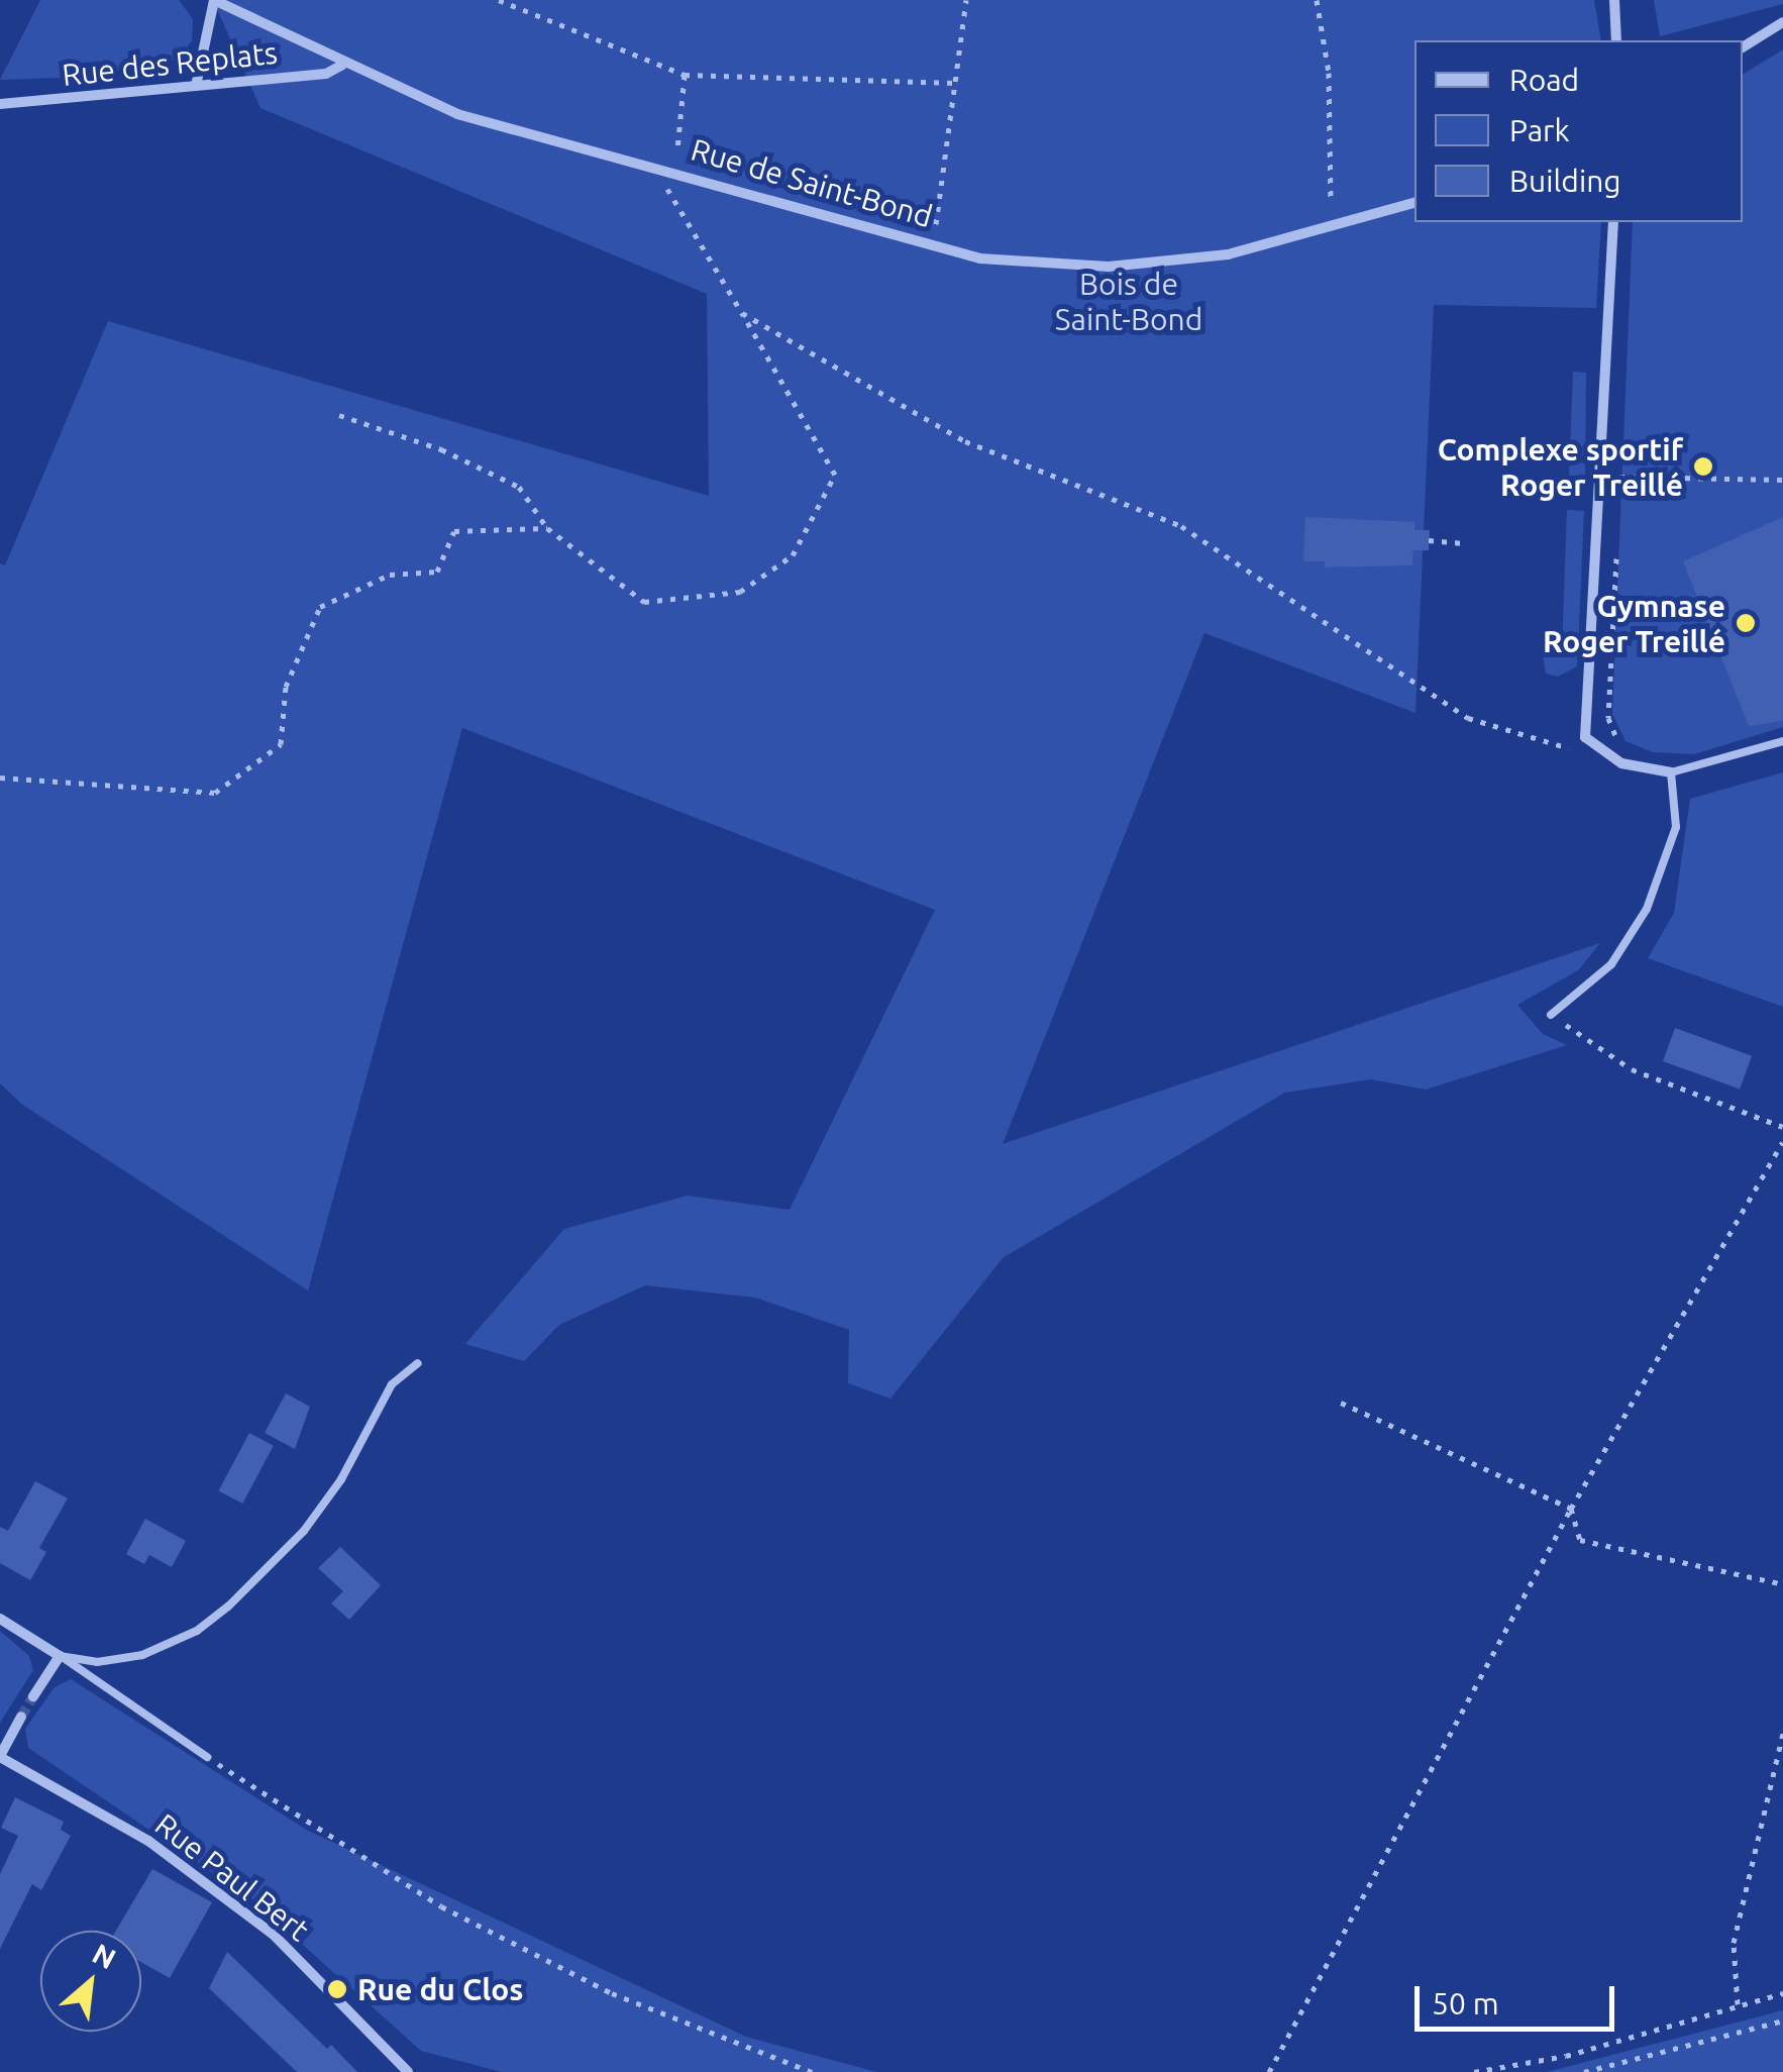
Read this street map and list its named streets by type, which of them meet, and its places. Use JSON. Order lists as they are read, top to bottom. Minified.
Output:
{"streets":{"street":["Rue des Replats","Rue de Saint-Bond","Rue Paul Bert"]},"crossings":[["Rue des Replats","Rue de Saint-Bond"]],"parks":["Bois de Saint-Bond"],"places":["Complexe sportif Roger Treillé","Gymnase Roger Treillé","Rue du Clos"],"legend":["Road","Park","Building"],"scale_bar":"50 m","north":"top right"}
